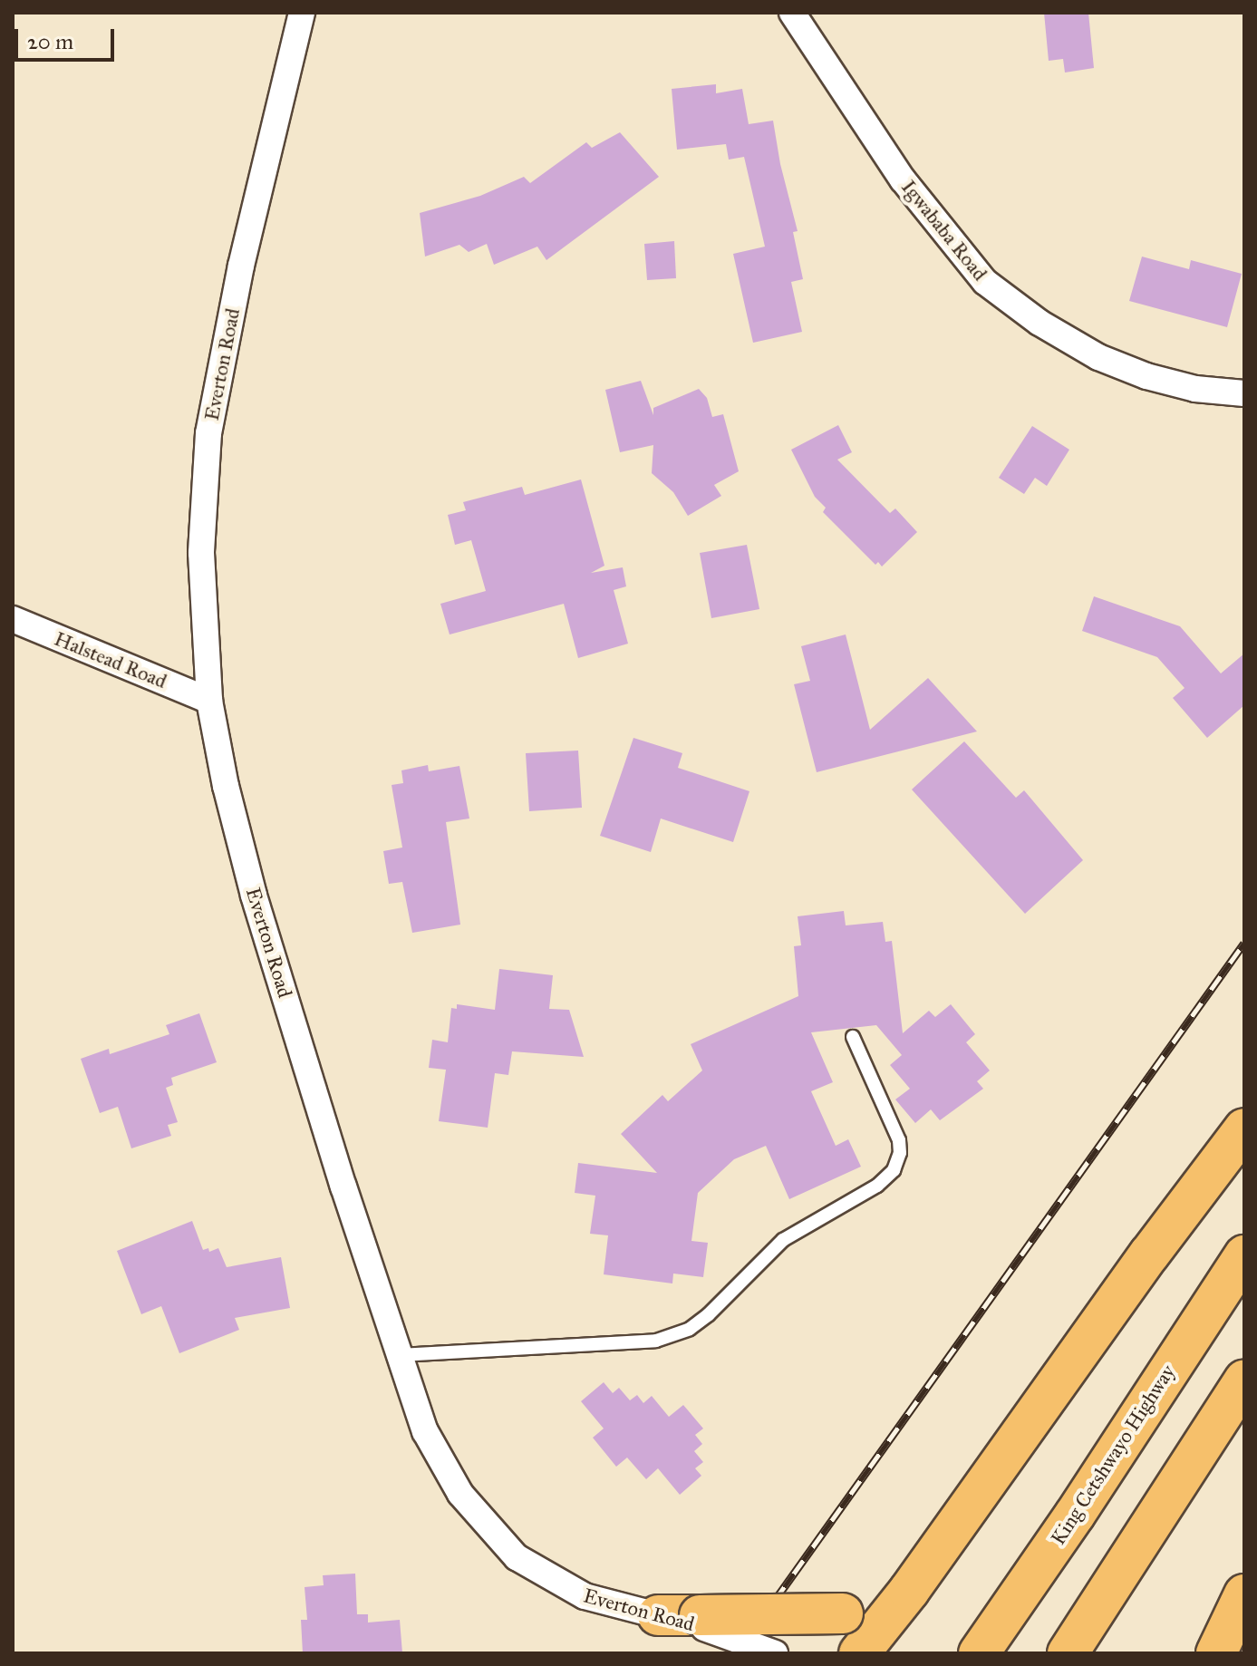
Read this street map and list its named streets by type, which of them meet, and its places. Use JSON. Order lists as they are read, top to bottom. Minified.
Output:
{"streets":{"highway":["King Cetshwayo Highway"],"street":["Igwababa Road","Everton Road","Halstead Road"]},"crossings":[["Everton Road","Halstead Road"]],"scale_bar":"20 m"}
